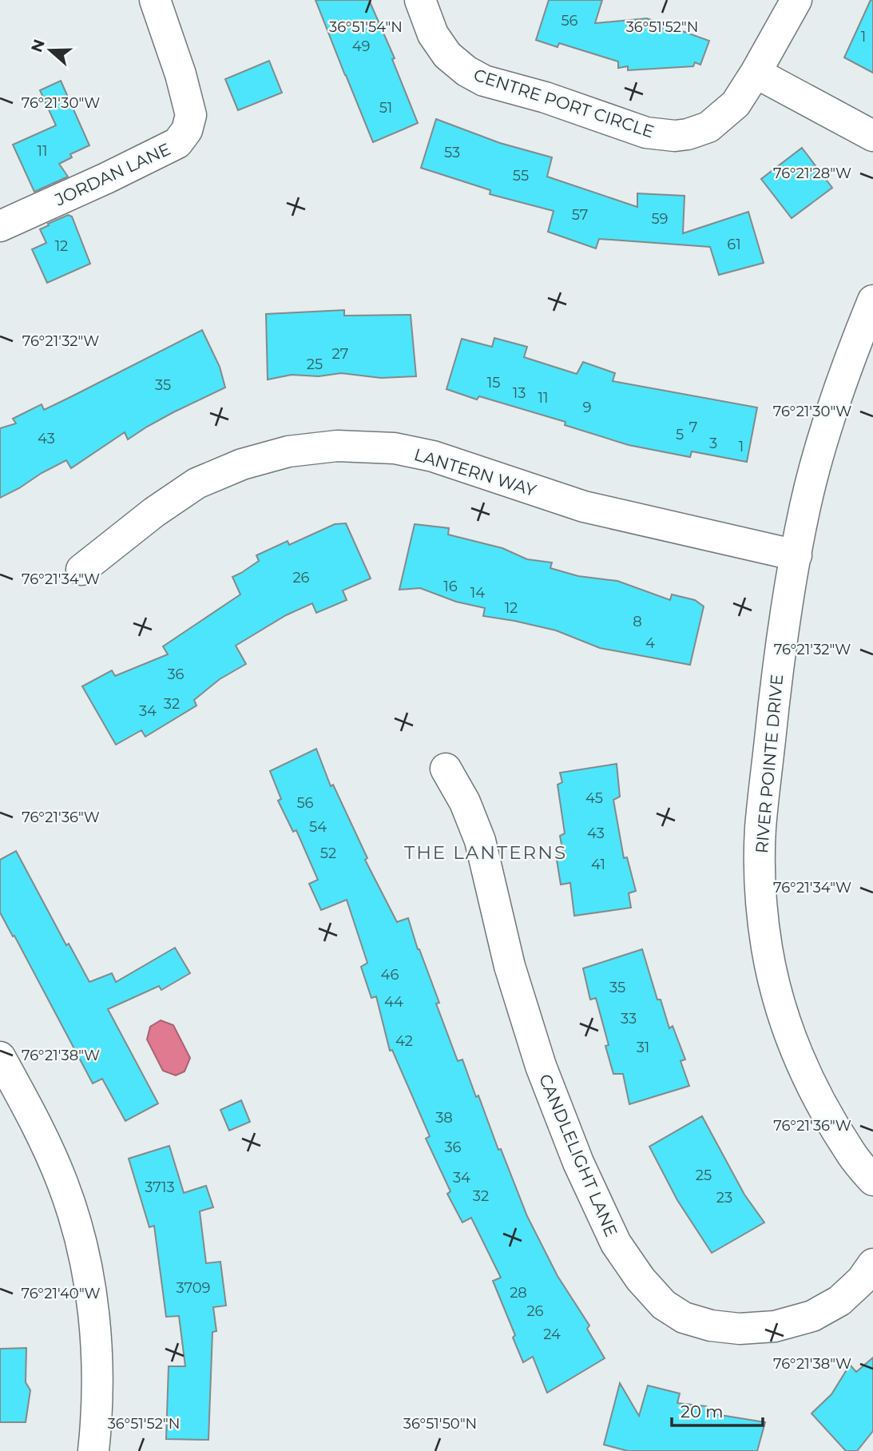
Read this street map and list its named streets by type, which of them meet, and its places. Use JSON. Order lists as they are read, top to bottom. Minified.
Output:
{"streets":{"street":["CENTRE PORT CIRCLE","JORDAN LANE","LANTERN WAY","RIVER POINTE DRIVE","CANDLELIGHT LANE"]},"crossings":[["LANTERN WAY","RIVER POINTE DRIVE"]],"districts":["THE LANTERNS"],"house_numbers":["56","1","49","51","11","53","55","57","59","61","12","27","25","15","35","13","11","9","7","5","43","3","1","26","16","14","12","8","4","36","32","34","45","56","54","43","52","41","46","35","44","33","42","31","38","36","25","34","3713","32","23","3709","28","26","24"],"scale_bar":"20 m","north":"left","coordinates":["36°51'54\"N","36°51'52\"N","76°21'30\"W","76°21'28\"W","76°21'32\"W","76°21'34\"W","76°21'36\"W","76°21'38\"W","76°21'40\"W","36°51'50\"N"]}
